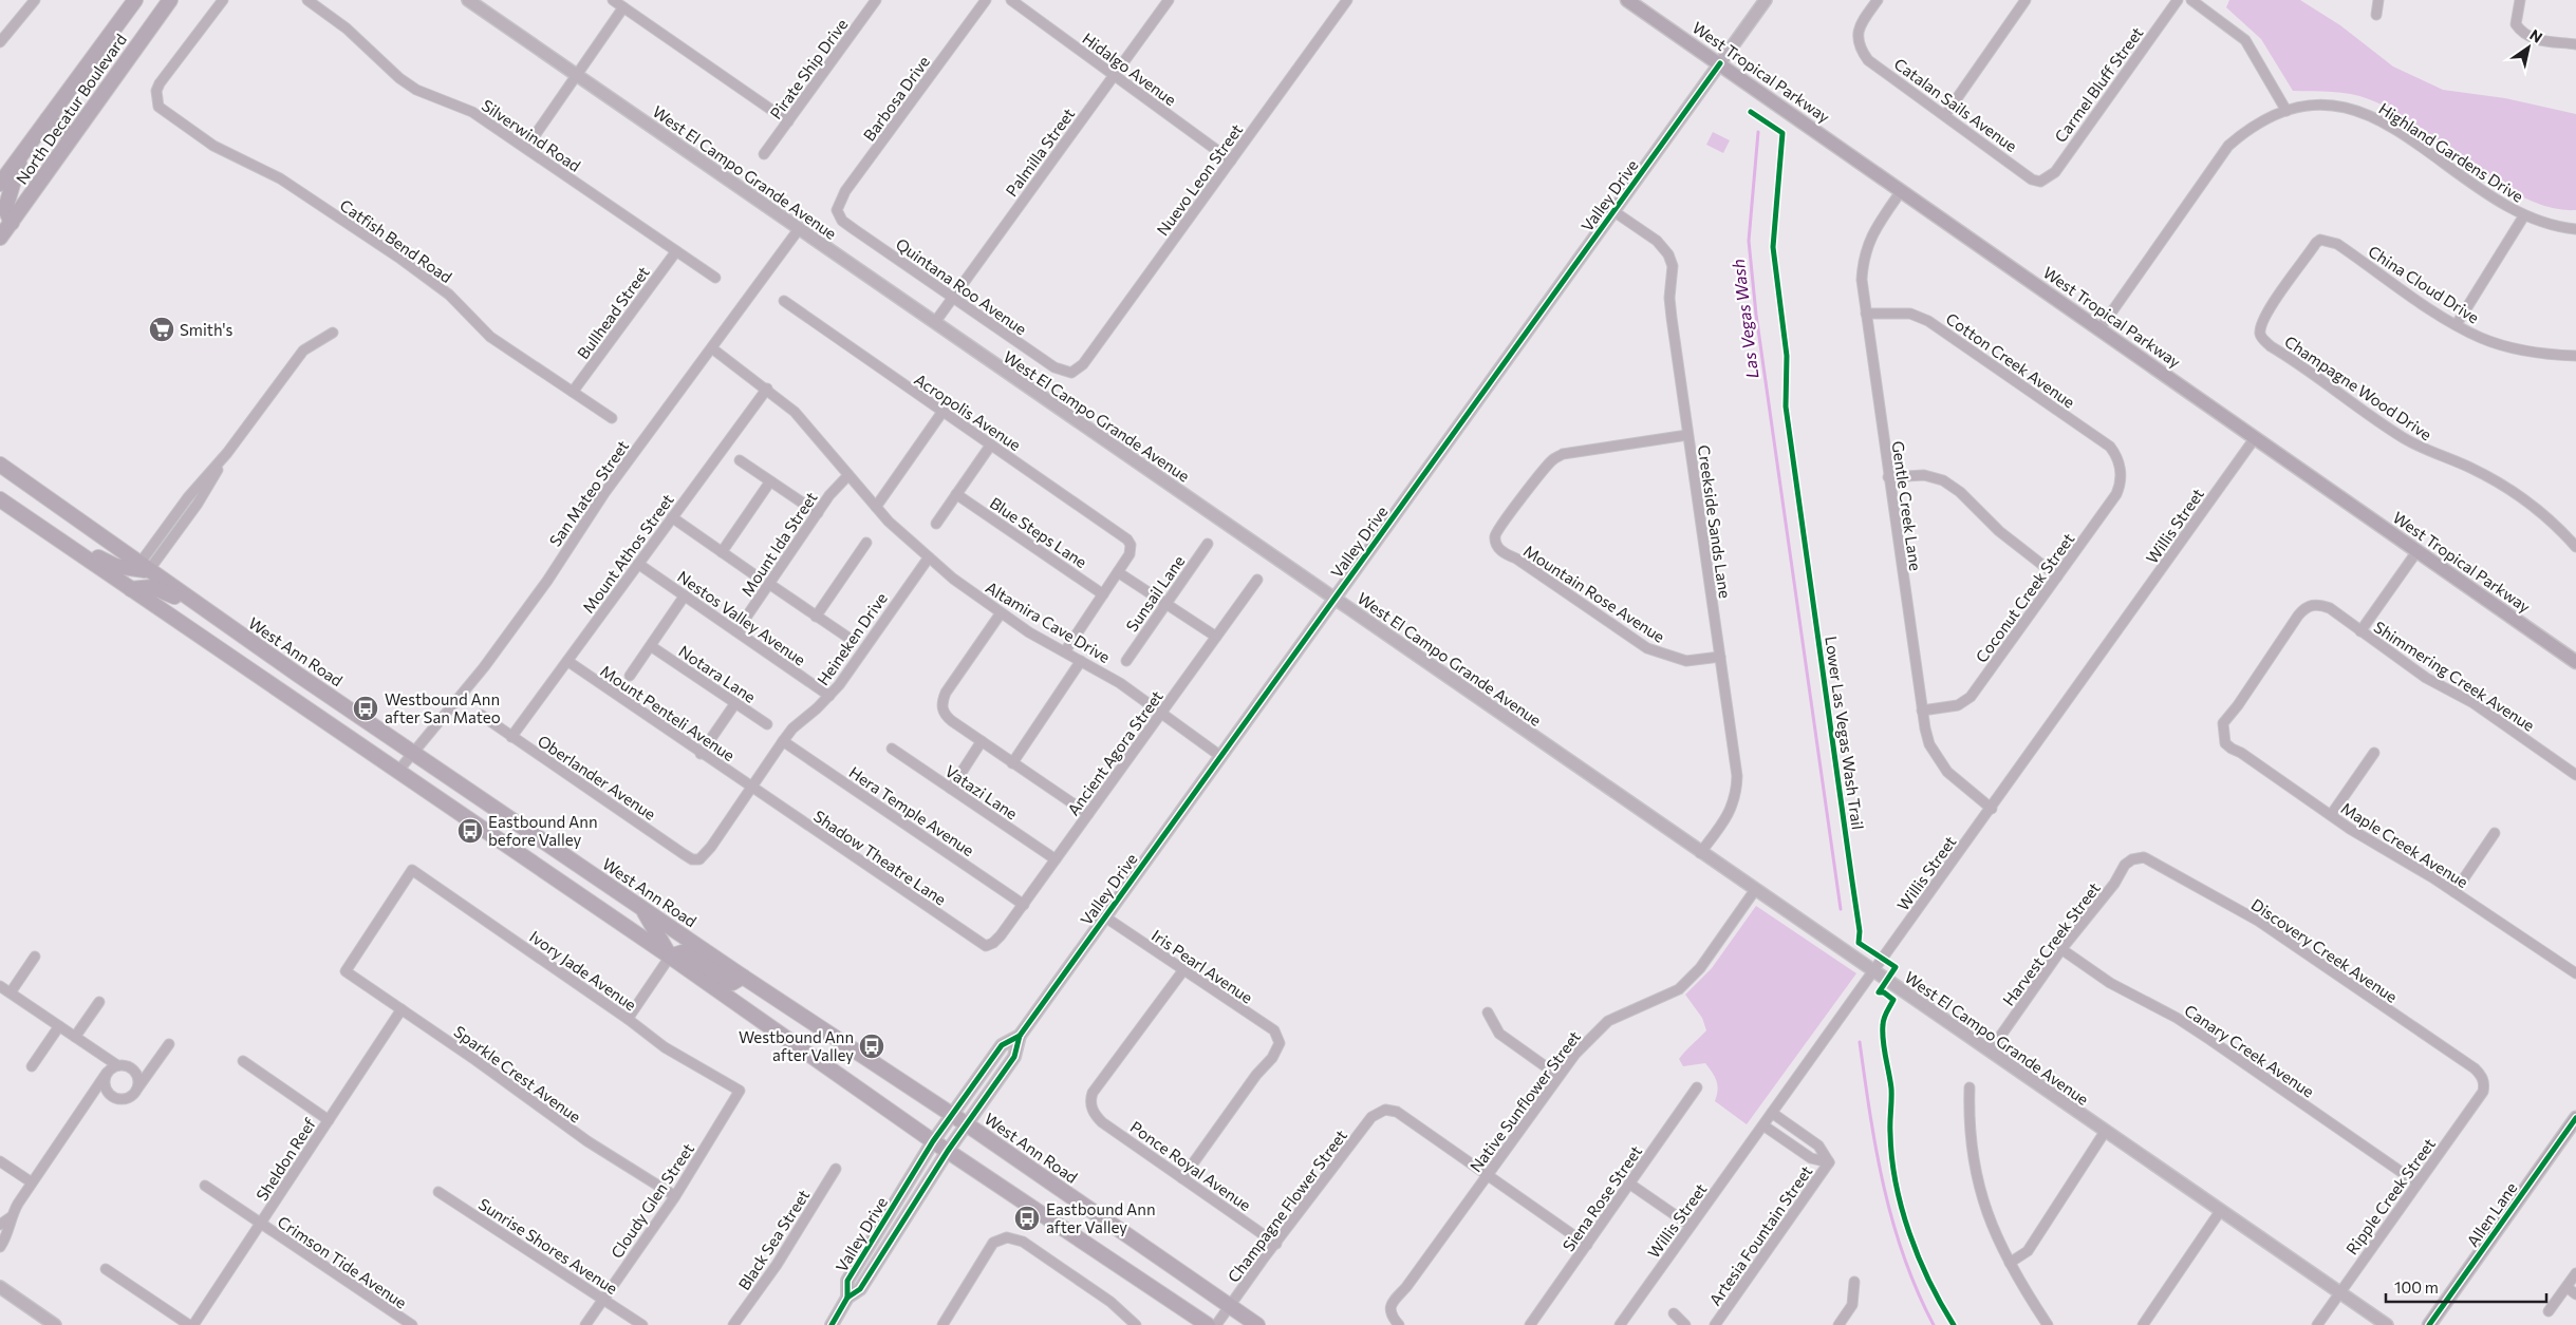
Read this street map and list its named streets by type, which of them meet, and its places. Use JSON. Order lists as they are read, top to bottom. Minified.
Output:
{"streets":{"main road":["West Tropical Parkway","North Decatur Boulevard","West Ann Road","Allen Lane"],"street":["Pirate Ship Drive","Hidalgo Avenue","Carmel Bluff Street","Barbosa Drive","Catalan Sails Avenue","Silverwind Road","Palmilla Street","Highland Gardens Drive","West El Campo Grande Avenue","Nuevo Leon Street","Valley Drive","Catfish Bend Road","China Cloud Drive","Quintana Roo Avenue","Bullhead Street","Cotton Creek Avenue","Champagne Wood Drive","Acropolis Avenue","San Mateo Street","Gentle Creek Lane","Creekside Sands Lane","Willis Street","Blue Steps Lane","Mount Ida Street","Mount Athos Street","Sunsail Lane","Mountain Rose Avenue","Coconut Creek Street","Nestos Valley Avenue","Altamira Cave Drive","Heineken Drive","Notara Lane","Shimmering Creek Avenue","Mount Penteli Avenue","Ancient Agora Street","Oberlander Avenue","Vatazi Lane","Hera Temple Avenue","Maple Creek Avenue","Shadow Theatre Lane","Harvest Creek Street","Discovery Creek Avenue","Iris Pearl Avenue","Ivory Jade Avenue","Canary Creek Avenue","Sparkle Crest Avenue","Native Sunflower Street","Sheldon Reef","Ponce Royal Avenue","Ripple Creek Street","Siena Rose Street","Cloudy Glen Street","Champagne Flower Street","Artesia Fountain Street","Black Sea Street","Sunrise Shores Avenue","Crimson Tide Avenue"],"cycle path":["Lower Las Vegas Wash Trail"]},"crossings":[["Hidalgo Avenue","Palmilla Street"],["Hidalgo Avenue","Nuevo Leon Street"],["West Tropical Parkway","Highland Gardens Drive"],["West Tropical Parkway","Valley Drive"],["West Tropical Parkway","Gentle Creek Lane"],["West Tropical Parkway","Willis Street"],["Carmel Bluff Street","Catalan Sails Avenue"],["Barbosa Drive","Quintana Roo Avenue"],["Silverwind Road","Bullhead Street"],["Palmilla Street","West El Campo Grande Avenue"],["Palmilla Street","Quintana Roo Avenue"],["West El Campo Grande Avenue","Valley Drive"],["West El Campo Grande Avenue","San Mateo Street"],["West El Campo Grande Avenue","Creekside Sands Lane"],["West El Campo Grande Avenue","Willis Street"],["West El Campo Grande Avenue","Harvest Creek Street"],["West El Campo Grande Avenue","Native Sunflower Street"],["West El Campo Grande Avenue","Ripple Creek Street"],["Nuevo Leon Street","Quintana Roo Avenue"],["Valley Drive","Creekside Sands Lane"],["Valley Drive","Altamira Cave Drive"],["Valley Drive","West Ann Road"],["Valley Drive","Iris Pearl Avenue"],["Catfish Bend Road","Bullhead Street"],["China Cloud Drive","Champagne Wood Drive"],["Cotton Creek Avenue","Gentle Creek Lane"],["Cotton Creek Avenue","Coconut Creek Street"],["San Mateo Street","Altamira Cave Drive"],["San Mateo Street","West Ann Road"],["Gentle Creek Lane","Willis Street"],["Gentle Creek Lane","Coconut Creek Street"],["Creekside Sands Lane","Mountain Rose Avenue"],["Mount Ida Street","Nestos Valley Avenue"],["Mount Ida Street","Altamira Cave Drive"],["Mount Athos Street","Nestos Valley Avenue"],["Mount Athos Street","Altamira Cave Drive"],["Mount Athos Street","Mount Penteli Avenue"],["Mount Athos Street","Oberlander Avenue"],["Nestos Valley Avenue","Heineken Drive"],["Altamira Cave Drive","Heineken Drive"],["Altamira Cave Drive","Ancient Agora Street"],["Heineken Drive","Mount Penteli Avenue"],["Heineken Drive","Oberlander Avenue"],["Heineken Drive","Hera Temple Avenue"],["Heineken Drive","Shadow Theatre Lane"],["West Ann Road","Champagne Flower Street"],["Shimmering Creek Avenue","Maple Creek Avenue"],["Mount Penteli Avenue","Shadow Theatre Lane"],["Ancient Agora Street","Vatazi Lane"],["Ancient Agora Street","Hera Temple Avenue"],["Ancient Agora Street","Shadow Theatre Lane"],["Harvest Creek Street","Discovery Creek Avenue"],["Harvest Creek Street","Canary Creek Avenue"],["Discovery Creek Avenue","Ripple Creek Street"],["Iris Pearl Avenue","Ponce Royal Avenue"],["Ivory Jade Avenue","Sparkle Crest Avenue"],["Ivory Jade Avenue","Cloudy Glen Street"],["Canary Creek Avenue","Ripple Creek Street"],["Sparkle Crest Avenue","Sheldon Reef"],["Sparkle Crest Avenue","Cloudy Glen Street"],["Native Sunflower Street","Champagne Flower Street"],["Sheldon Reef","Crimson Tide Avenue"],["Ponce Royal Avenue","Champagne Flower Street"],["Cloudy Glen Street","Sunrise Shores Avenue"]],"water":["Las Vegas Wash"],"places":{"supermarket":["Smith's"],"bus stop":["Westbound Ann after San Mateo","Eastbound Ann before Valley","Westbound Ann after Valley","Eastbound Ann after Valley"]},"scale_bar":"100 m","north":"top right"}
